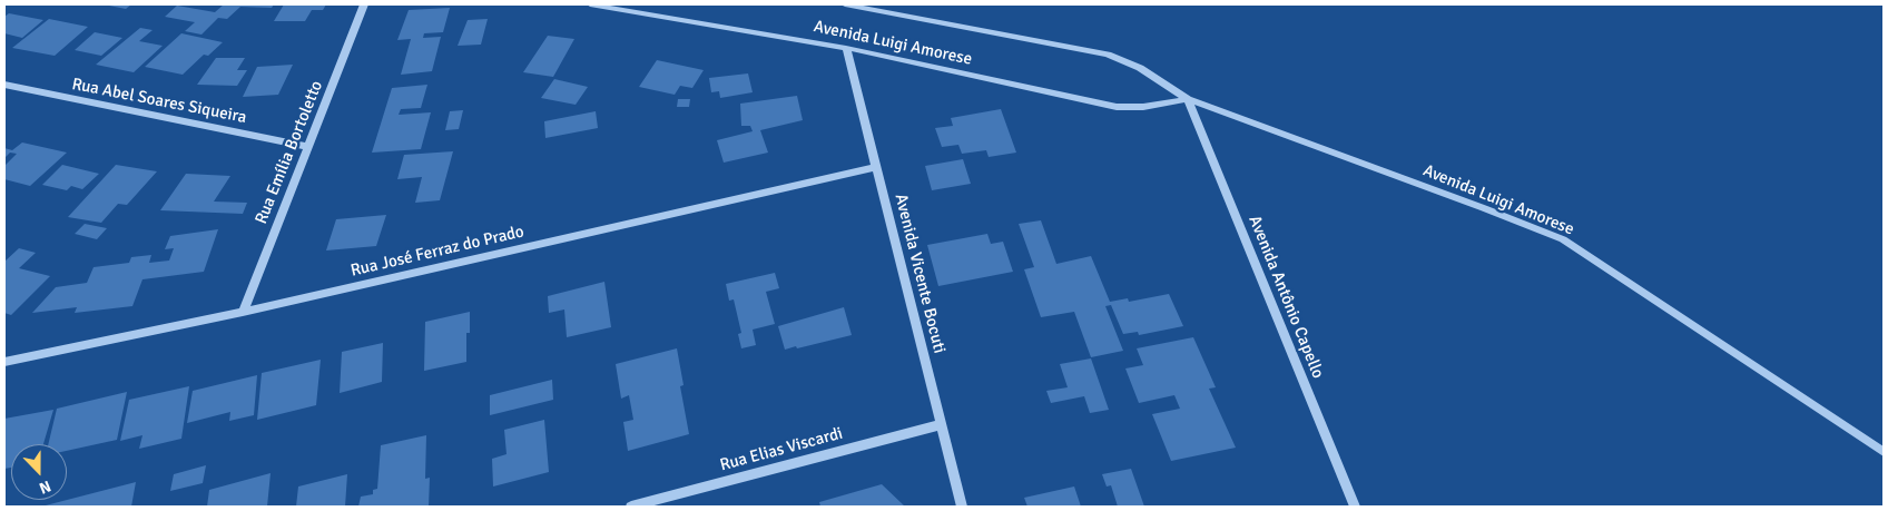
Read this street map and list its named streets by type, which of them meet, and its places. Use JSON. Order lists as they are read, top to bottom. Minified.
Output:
{"streets":{"street":["Avenida Luigi Amorese","Rua Abel Soares Siqueira","Rua Emília Bortoletto","Rua José Ferraz do Prado","Avenida Vicente Bocuti","Avenida Antônio Capello","Rua Elias Viscardi"]},"crossings":[["Avenida Luigi Amorese","Avenida Vicente Bocuti"],["Avenida Luigi Amorese","Avenida Antônio Capello"],["Rua Abel Soares Siqueira","Rua Emília Bortoletto"],["Rua Emília Bortoletto","Rua José Ferraz do Prado"],["Rua José Ferraz do Prado","Avenida Vicente Bocuti"],["Avenida Vicente Bocuti","Rua Elias Viscardi"]],"north":"bottom"}
